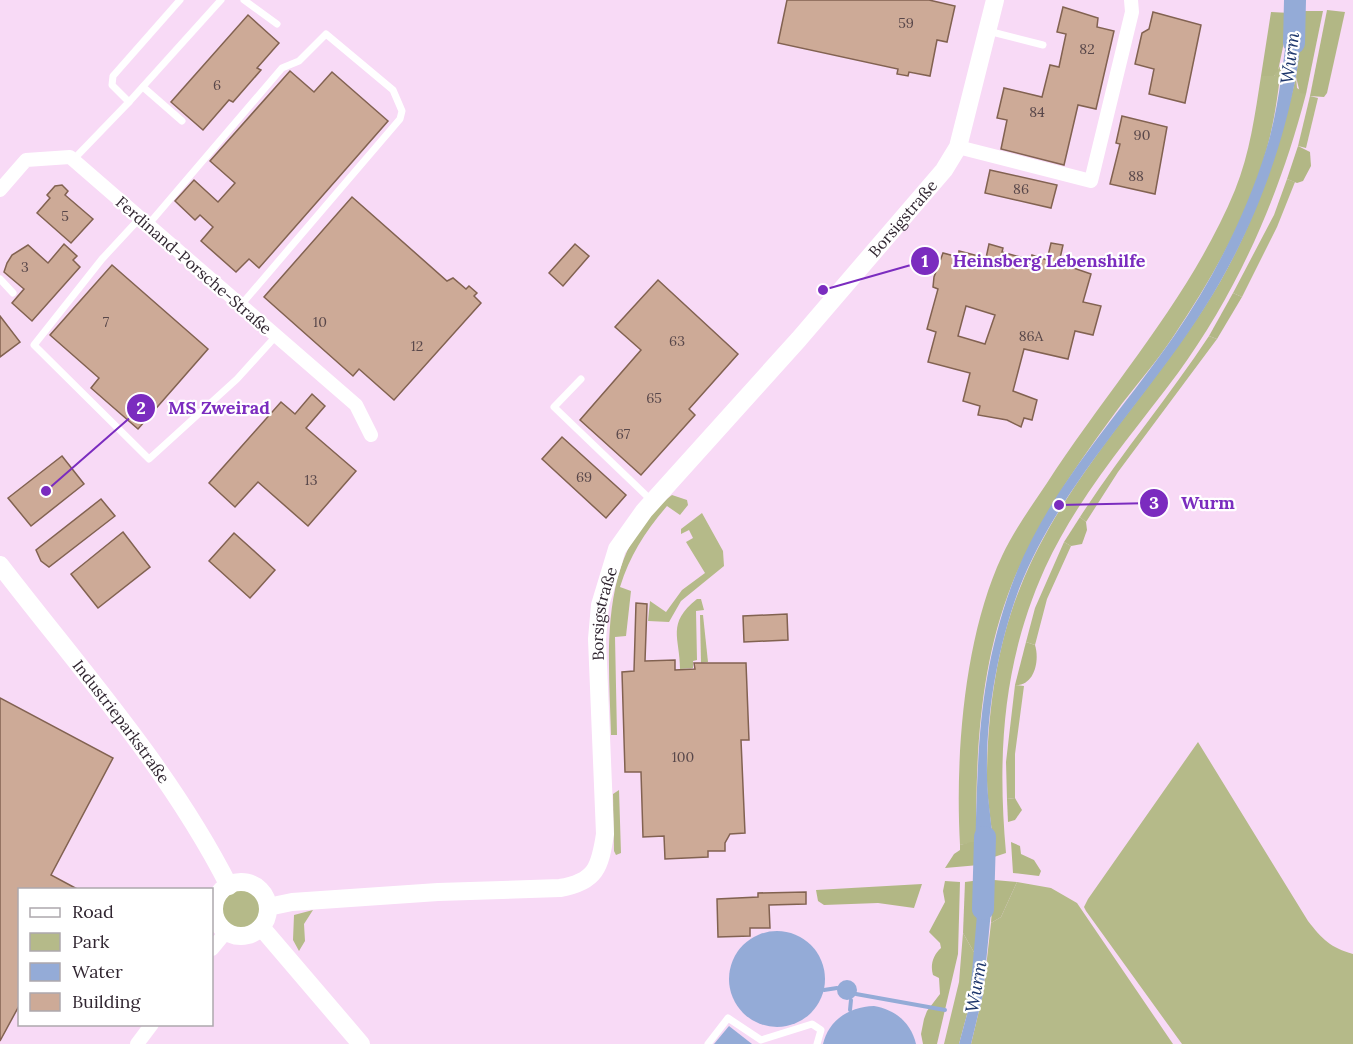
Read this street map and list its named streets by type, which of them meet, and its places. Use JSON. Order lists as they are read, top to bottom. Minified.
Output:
{"streets":{"street":["Borsigstraße","Ferdinand-Porsche-Straße","Industrieparkstraße"]},"crossings":[["Borsigstraße","Industrieparkstraße"]],"water":["Wurm"],"places":["Heinsberg Lebenshilfe","MS Zweirad","Wurm"],"house_numbers":["59","82","6","84","90","88","86","5","3","7","10","86A","63","12","65","67","69","13","100"],"legend":["Road","Park","Water","Building"]}
